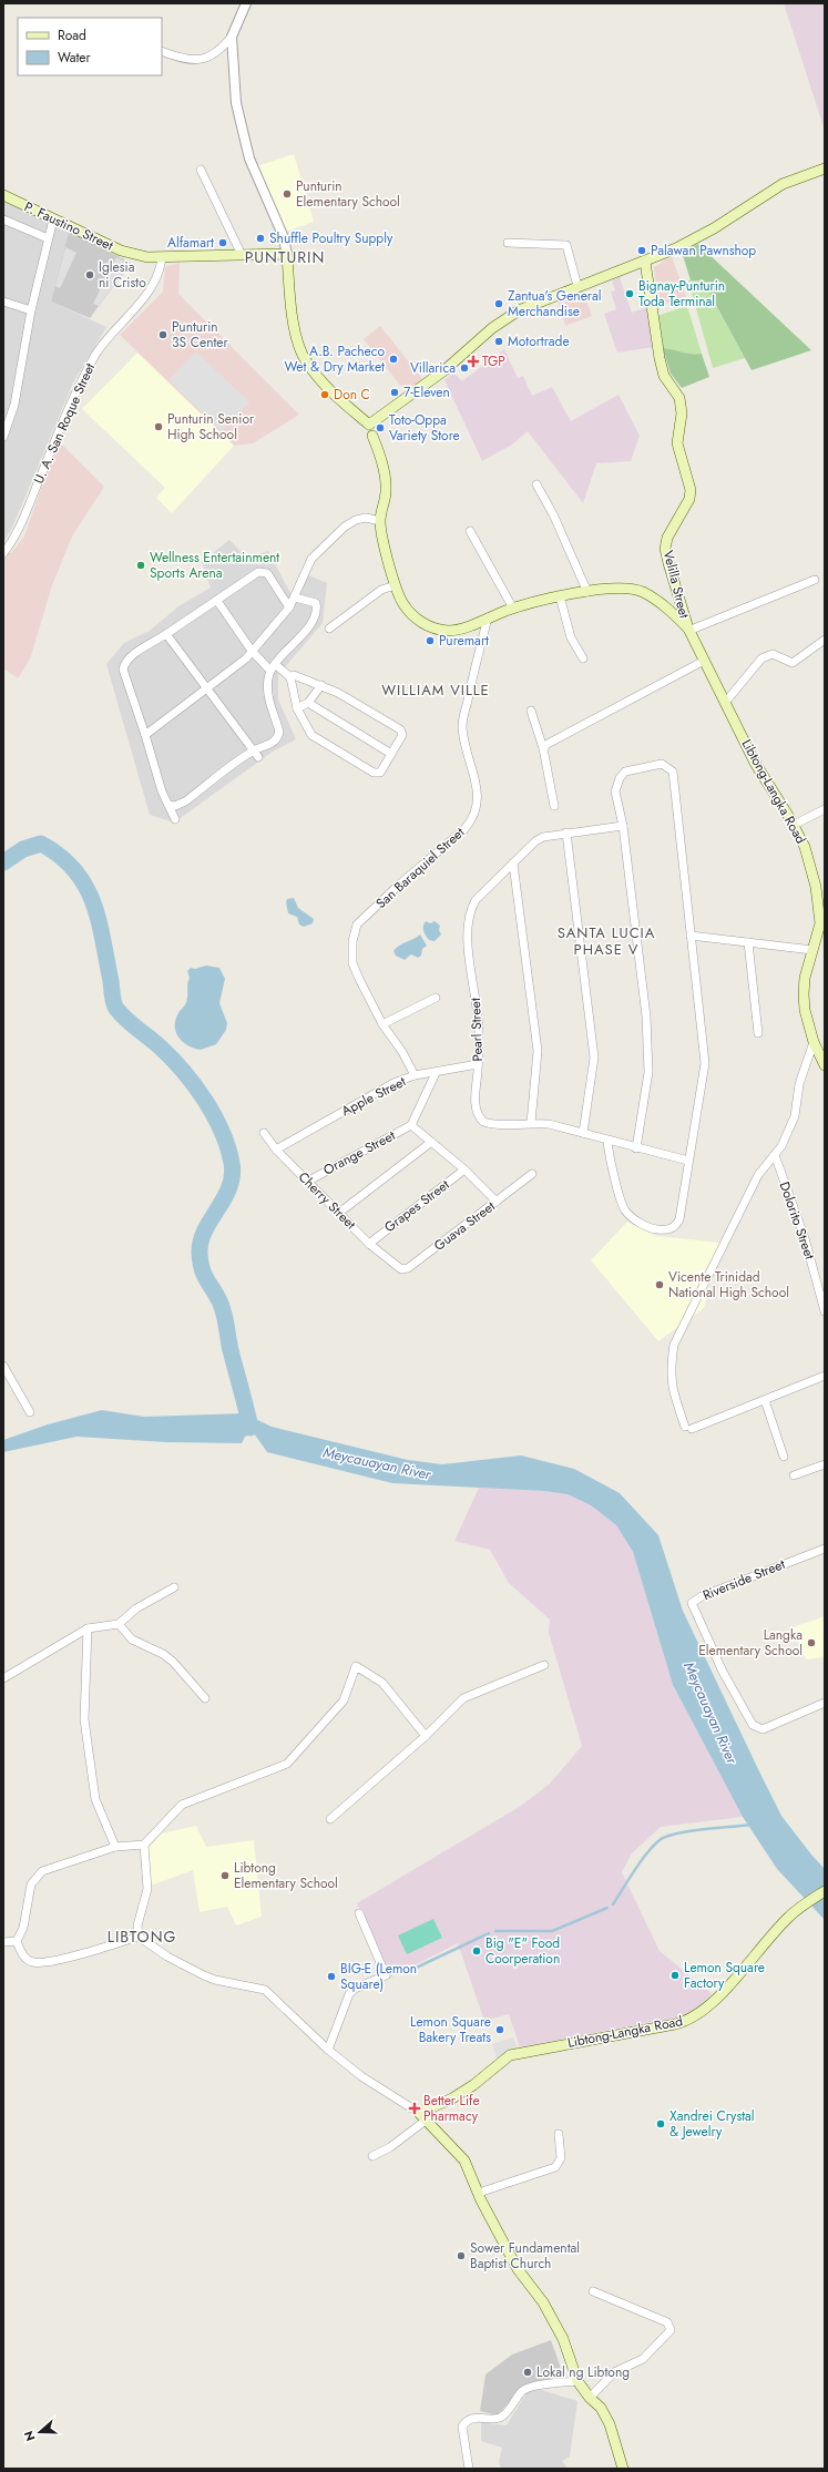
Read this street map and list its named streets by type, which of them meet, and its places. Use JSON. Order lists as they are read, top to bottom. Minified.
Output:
{"streets":{"main road":["P. Faustino Street","Velilla Street","Libtong-Langka Road"],"street":["U. A. San Roque Street","San Baraquiel Street","Pearl Street","Apple Street","Orange Street","Cherry Street","Grapes Street","Dolorito Street","Guava Street","Riverside Street"]},"crossings":[["P. Faustino Street","U. A. San Roque Street"],["Velilla Street","Libtong-Langka Road"],["San Baraquiel Street","Apple Street"],["Pearl Street","Apple Street"],["Apple Street","Cherry Street"],["Orange Street","Cherry Street"],["Cherry Street","Grapes Street"],["Cherry Street","Guava Street"]],"districts":["PUNTURIN","WILLIAM VILLE","SANTA LUCIA PHASE V","LIBTONG"],"water":["Meycauayan River"],"places":{"other":["Punturin Elementary School","Shuffle Poultry Supply","Alfamart","Palawan Pawnshop","Iglesia ni Cristo","Bignay-Punturin Toda Terminal","Zantua's General Merchandise","Punturin 3S Center","Motortrade","A.B. Pacheco Wet & Dry Market","Villarica","7-Eleven","Don C","Punturin Senior High School","Toto-Oppa Variety Store","Wellness Entertainment Sports Arena","Puremart","Vicente Trinidad National High School","Langka Elementary School","Libtong Elementary School","Big \"E\" Food Coorperation","Lemon Square Factory","BIG-E (Lemon Square)","Lemon Square Bakery Treats","Xandrei Crystal & Jewelry","Sower Fundamental Baptist Church","Lokal ng Libtong"],"health":["TGP","Better Life Pharmacy"]},"legend":["Road","Water"],"north":"left"}
